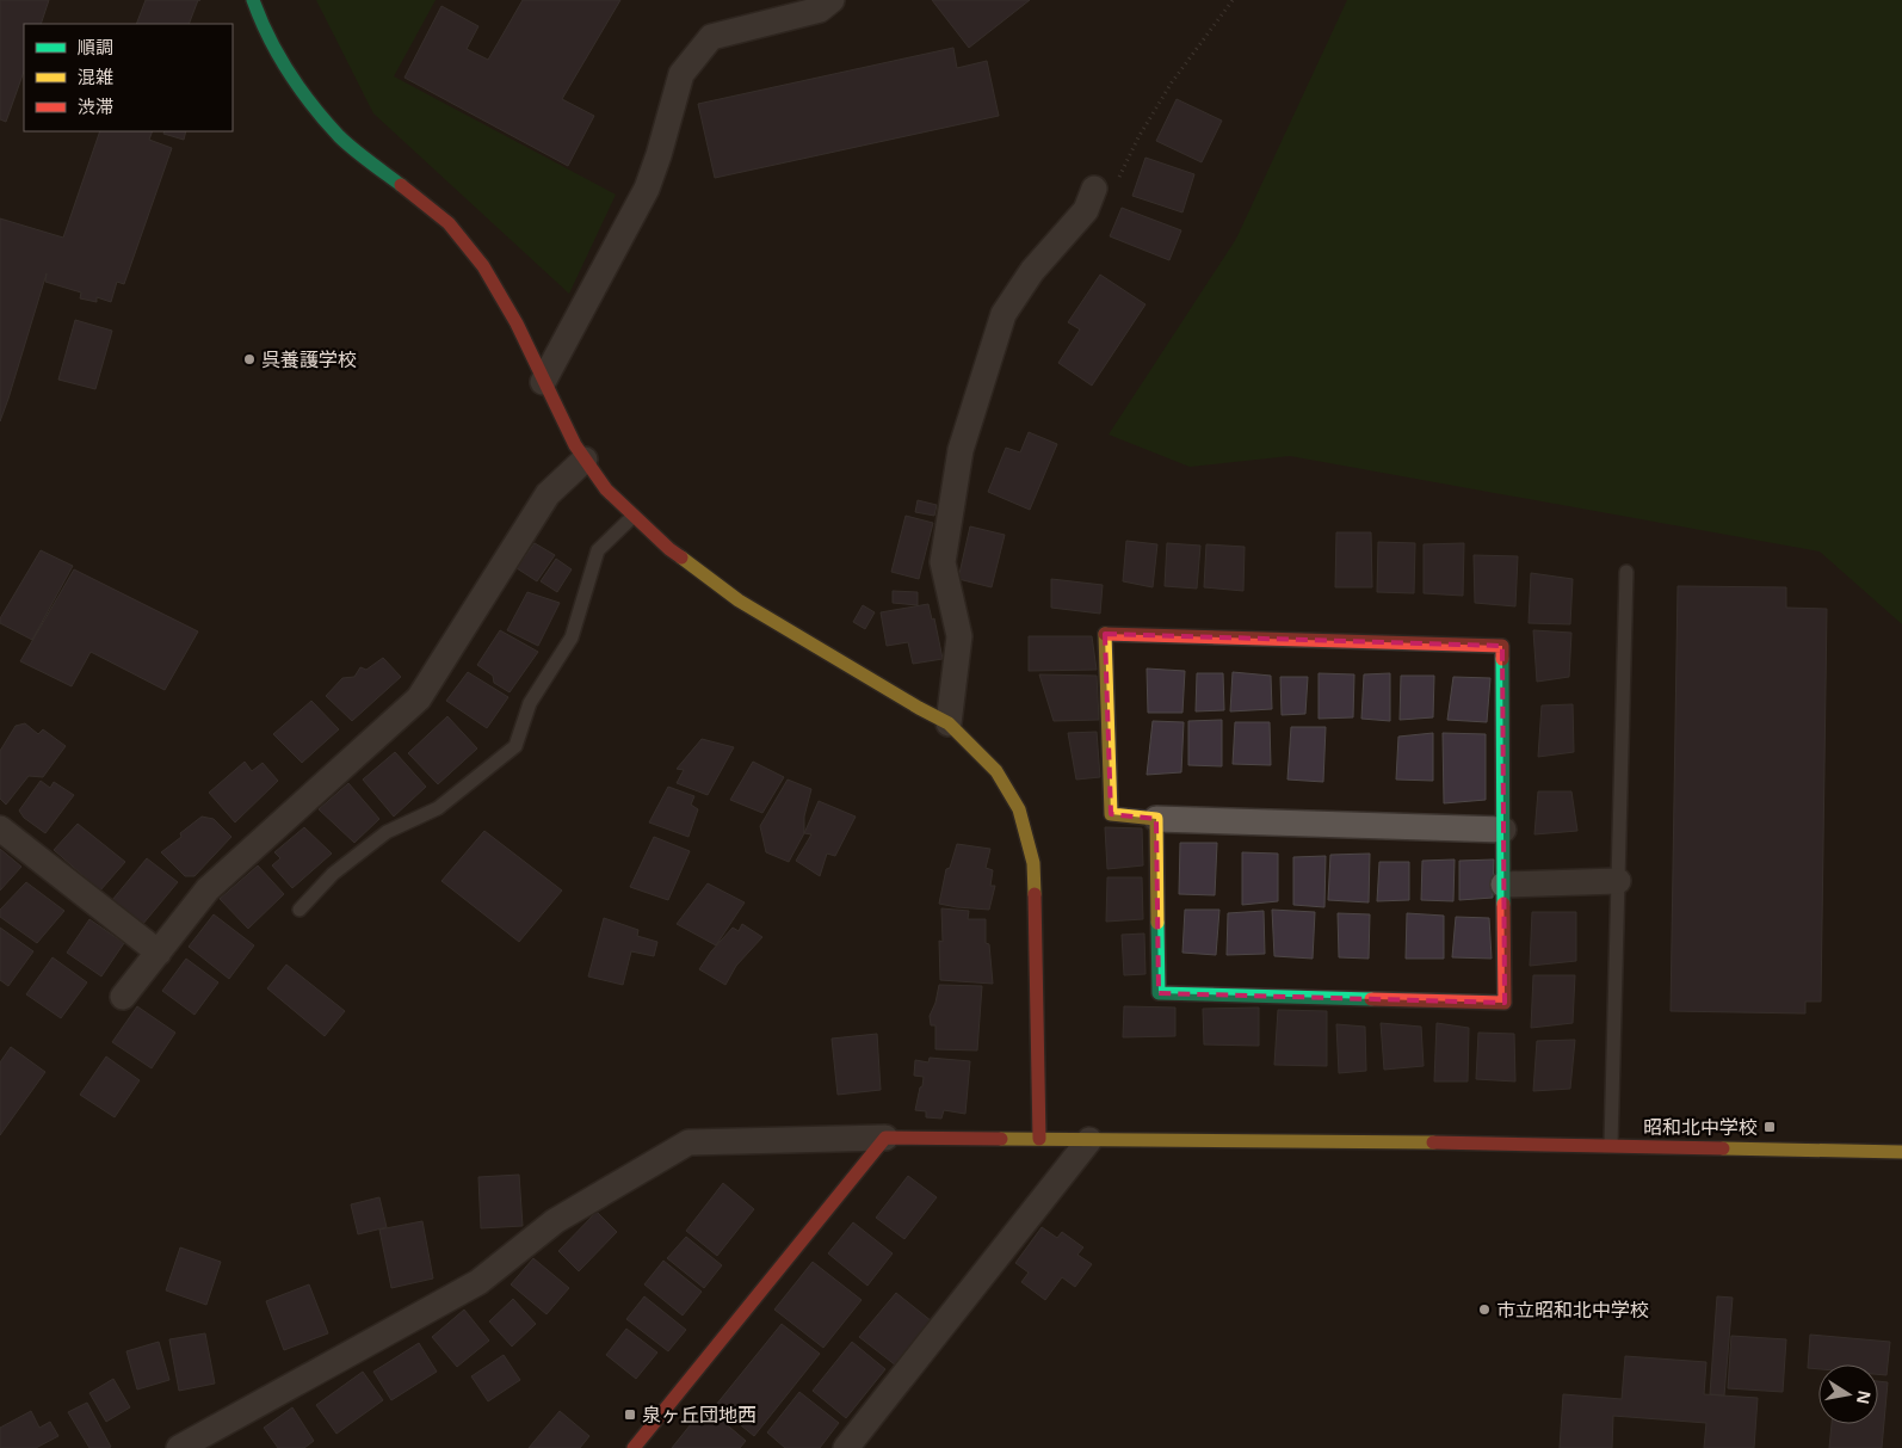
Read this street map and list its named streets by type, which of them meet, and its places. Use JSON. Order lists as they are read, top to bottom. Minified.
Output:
{"places":{"other":["呉養護学校","市立昭和北中学校"],"transit":["昭和北中学校","泉ヶ丘団地西"]},"legend":["順調","混雑","渋滞"],"north":"right"}
